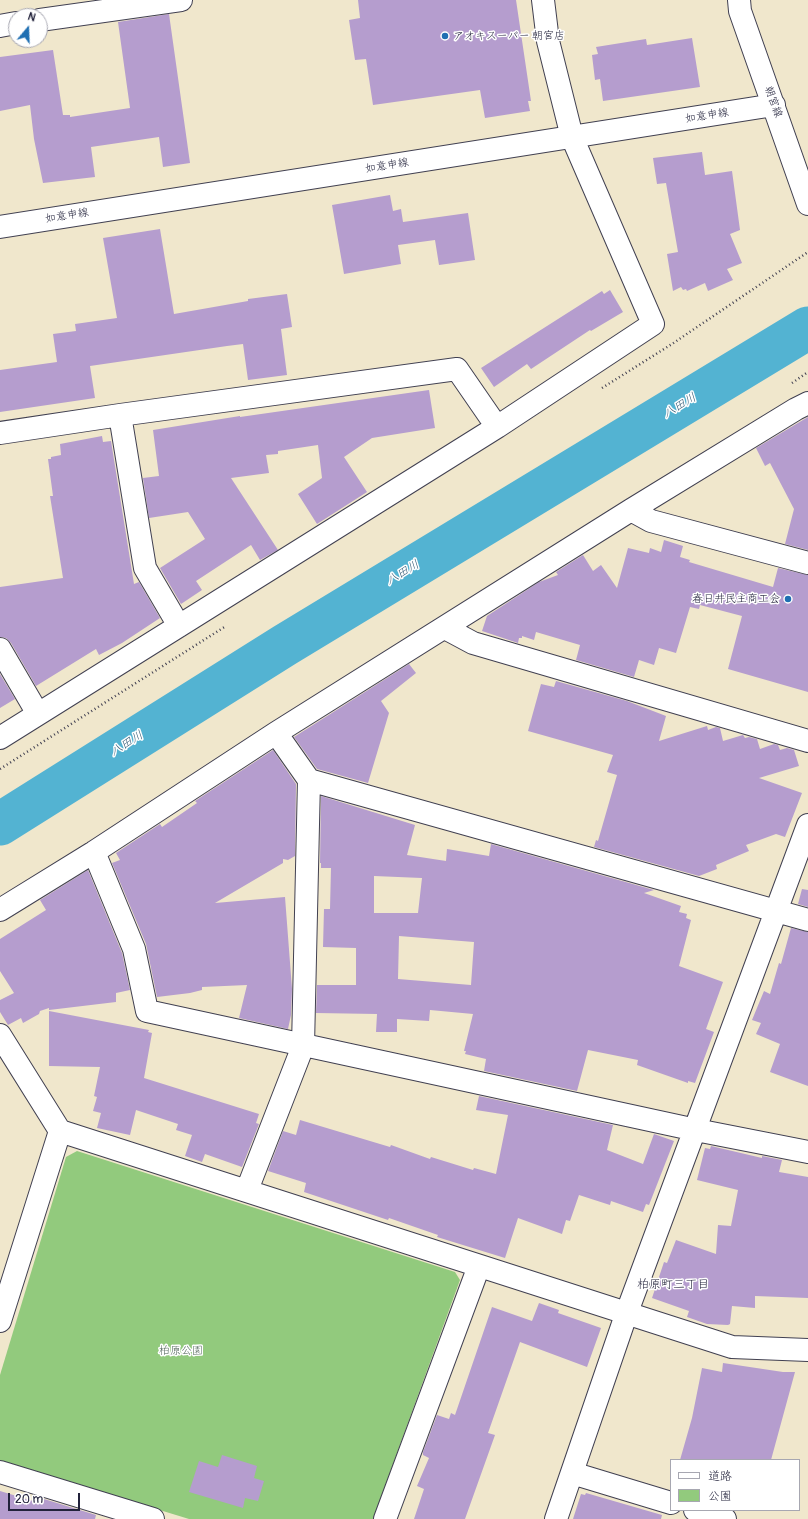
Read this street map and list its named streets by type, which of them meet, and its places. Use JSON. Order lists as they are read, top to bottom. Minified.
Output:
{"streets":{"street":["朝宮線","如意申線"]},"crossings":[["朝宮線","如意申線"]],"districts":["柏原町三丁目"],"water":["八田川"],"parks":["柏原公園"],"places":["アオキスーパー 朝宮店","春日井民主商工会"],"legend":["道路","公園"],"scale_bar":"20 m","north":"top"}
